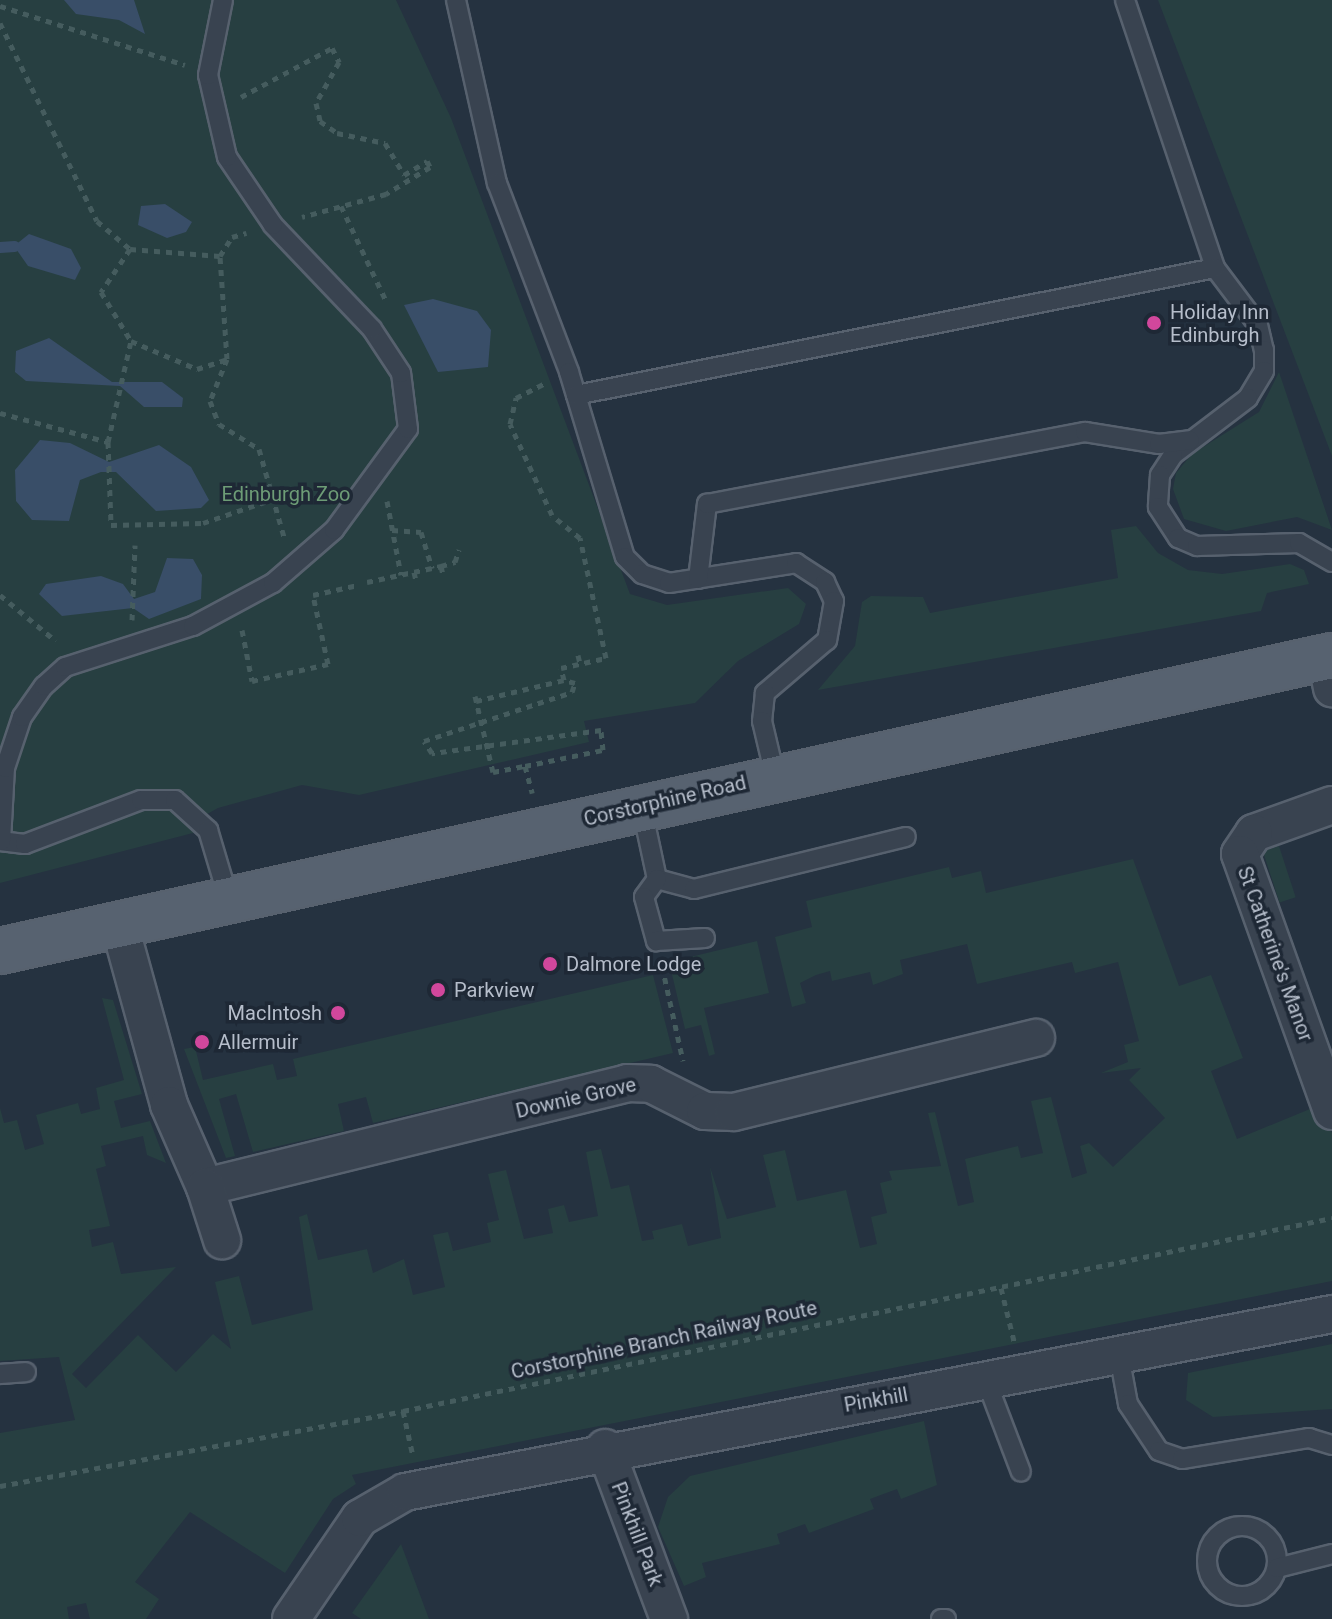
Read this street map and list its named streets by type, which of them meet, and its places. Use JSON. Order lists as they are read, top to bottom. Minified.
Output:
{"streets":{"main road":["Corstorphine Road"],"street":["St Catherine's Manor","Downie Grove","Pinkhill","Pinkhill Park"],"path":["Corstorphine Branch Railway Route"]},"crossings":[["Pinkhill","Pinkhill Park"]],"parks":["Edinburgh Zoo"],"places":["Holiday Inn Edinburgh","Dalmore Lodge","Parkview","MacIntosh","Allermuir"]}
